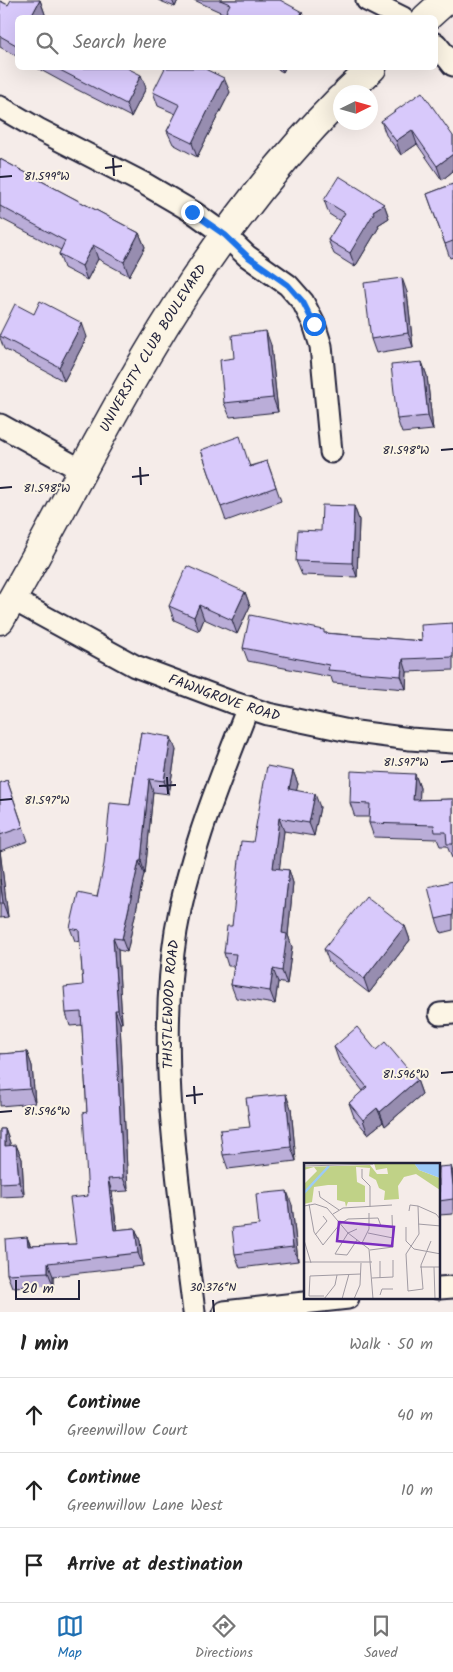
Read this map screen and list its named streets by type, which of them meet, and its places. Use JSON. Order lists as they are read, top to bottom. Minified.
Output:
{"streets":{"street":["UNIVERSITY CLUB BOULEVARD","FAWNGROVE ROAD","THISTLEWOOD ROAD"]},"crossings":[["UNIVERSITY CLUB BOULEVARD","FAWNGROVE ROAD"],["FAWNGROVE ROAD","THISTLEWOOD ROAD"]],"scale_bar":"20 m","north":"right","page":{"search":"Search here","scale":"20 m","heading":["1 min","Walk · 50 m"],"list":[["Continue","Greenwillow Court","40 m"],["Continue","Greenwillow Lane West","10 m"],"Arrive at destination"],"nav":["Map","Directions","Saved"]},"coordinates":["81.599°W","81.598°W","81.597°W","81.596°W","30.376°N"]}
